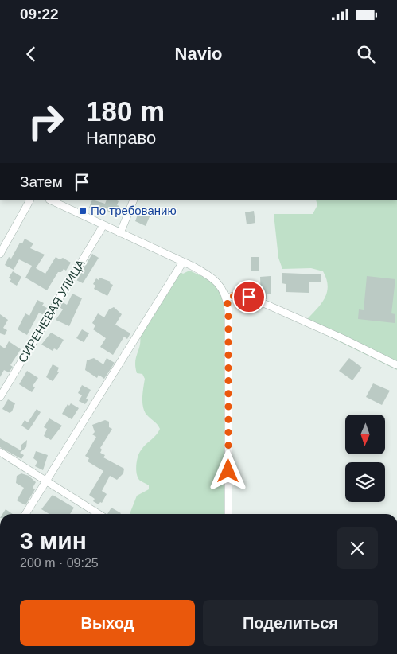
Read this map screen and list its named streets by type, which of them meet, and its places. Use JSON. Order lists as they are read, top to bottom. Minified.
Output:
{"streets":{"street":["СИРЕНЕВАЯ УЛИЦА"]},"places":{"transit":["По требованию"]},"north":"bottom","page":{"status":"09:22","header":"Navio","turn":["180 m","Направо"],"then":"Затем","heading":["3 мин","200 m · 09:25"],"buttons":["Выход","Поделиться"]}}
